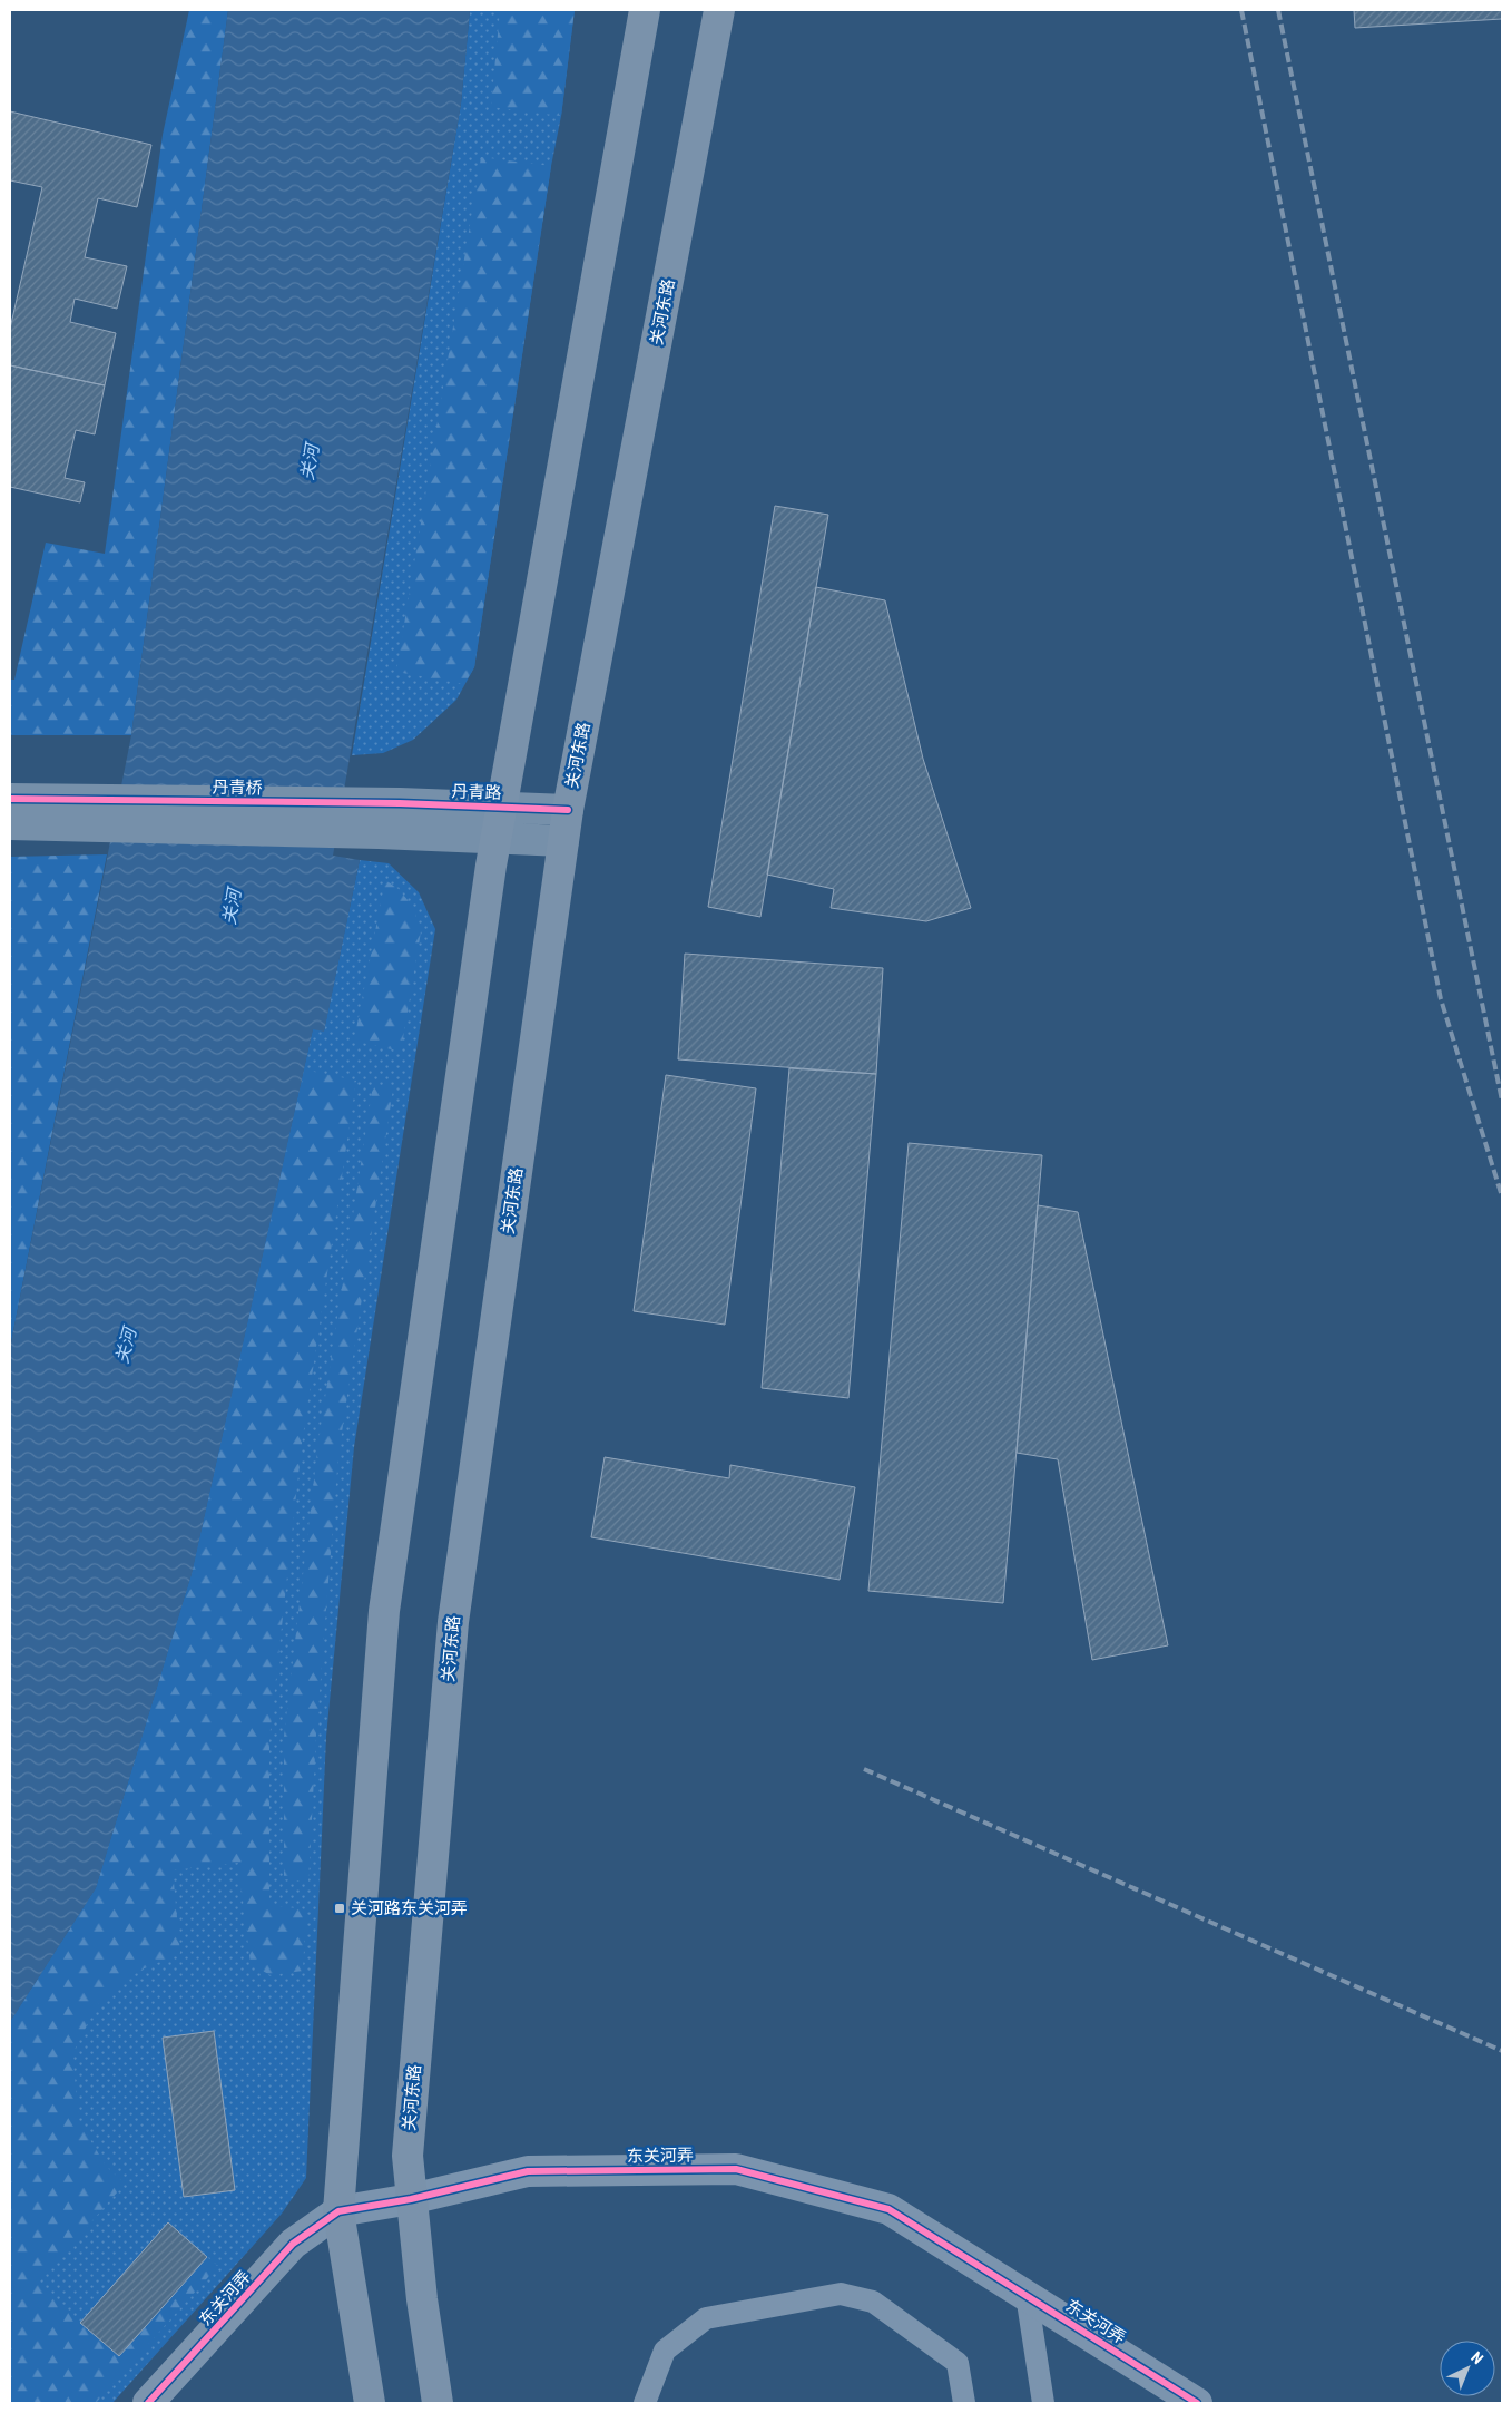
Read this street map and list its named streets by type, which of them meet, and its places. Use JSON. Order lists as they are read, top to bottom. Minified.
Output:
{"streets":{"main road":["关河东路"],"street":["丹青桥","丹青路","东关河弄"]},"crossings":[["关河东路","丹青路"],["关河东路","东关河弄"],["丹青桥","丹青路"]],"water":["关河"],"places":{"transit":["关河路东关河弄"]},"north":"top right"}
